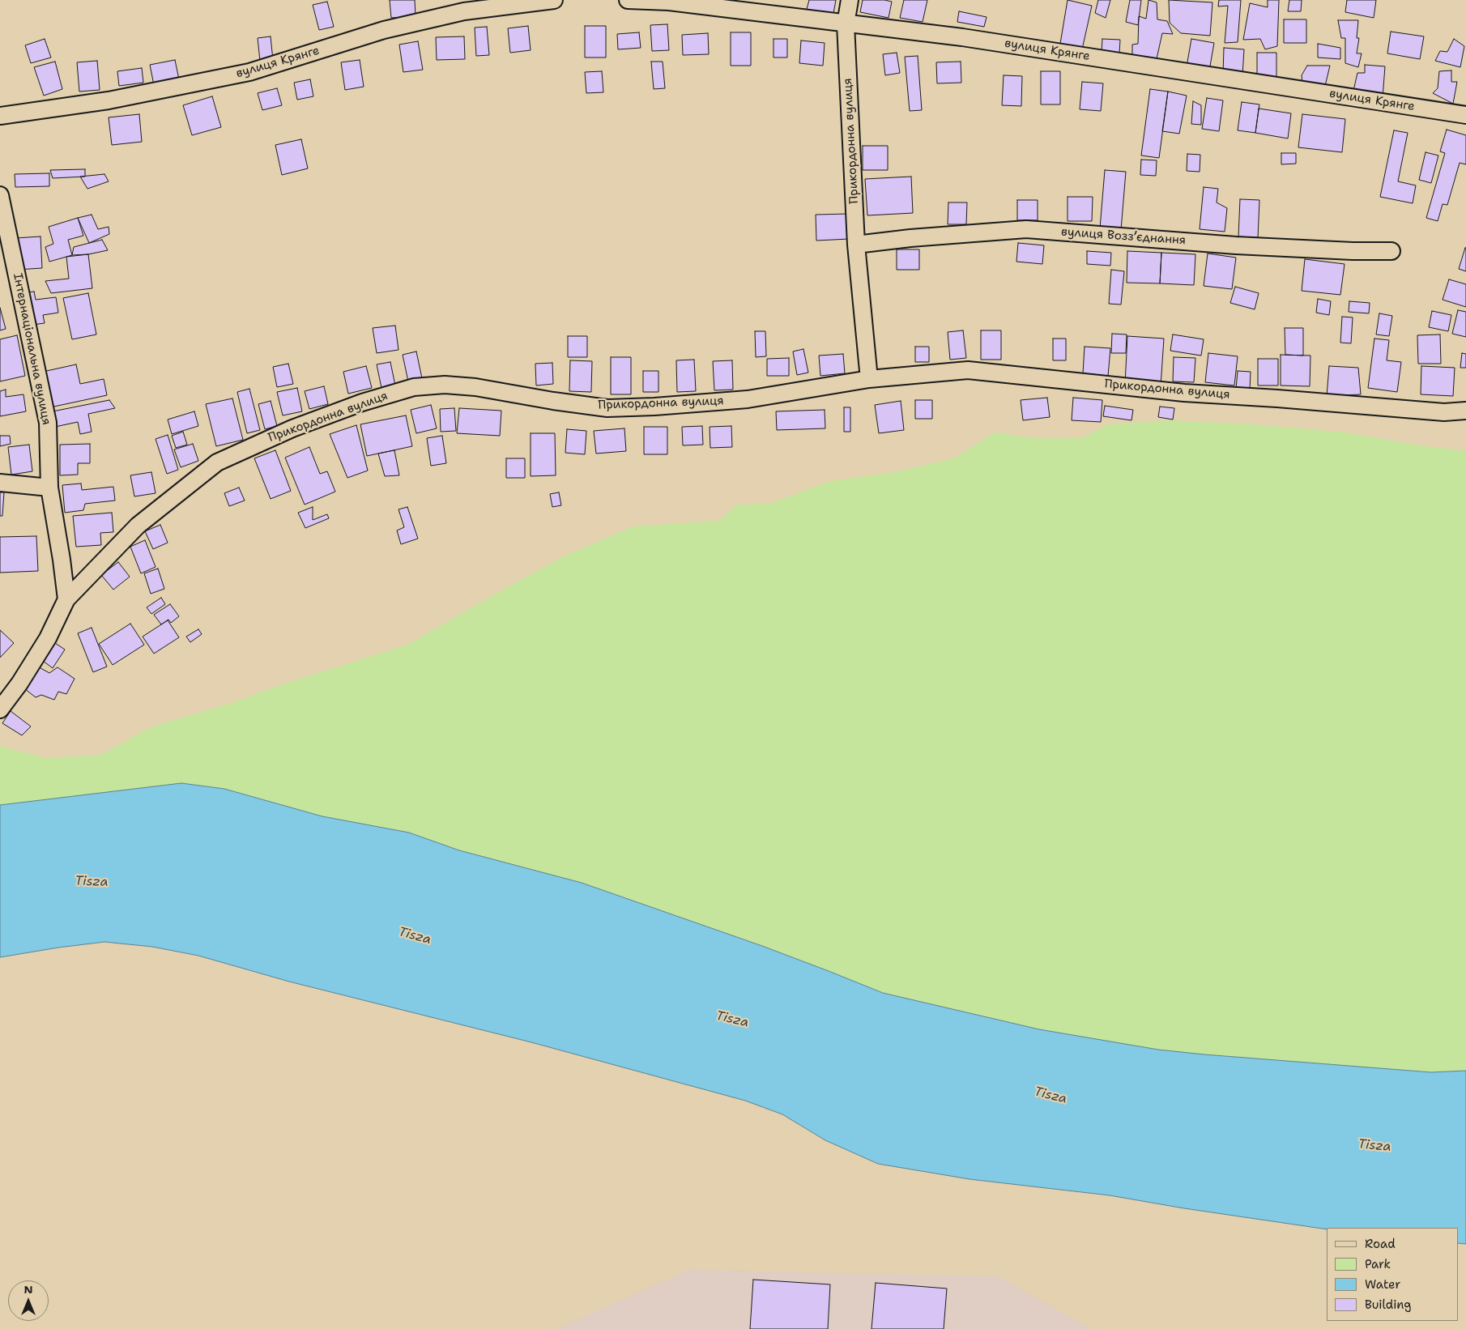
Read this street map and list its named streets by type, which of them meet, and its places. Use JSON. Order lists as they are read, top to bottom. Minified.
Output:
{"streets":{"street":["вулиця Крянге","Прикордонна вулиця","вулиця Воззʼєднання","Інтернаціональна вулиця"]},"crossings":[["вулиця Крянге","Прикордонна вулиця"],["Прикордонна вулиця","вулиця Воззʼєднання"],["Прикордонна вулиця","Інтернаціональна вулиця"]],"water":["Tisza"],"legend":["Road","Park","Water","Building"],"north":"top"}
